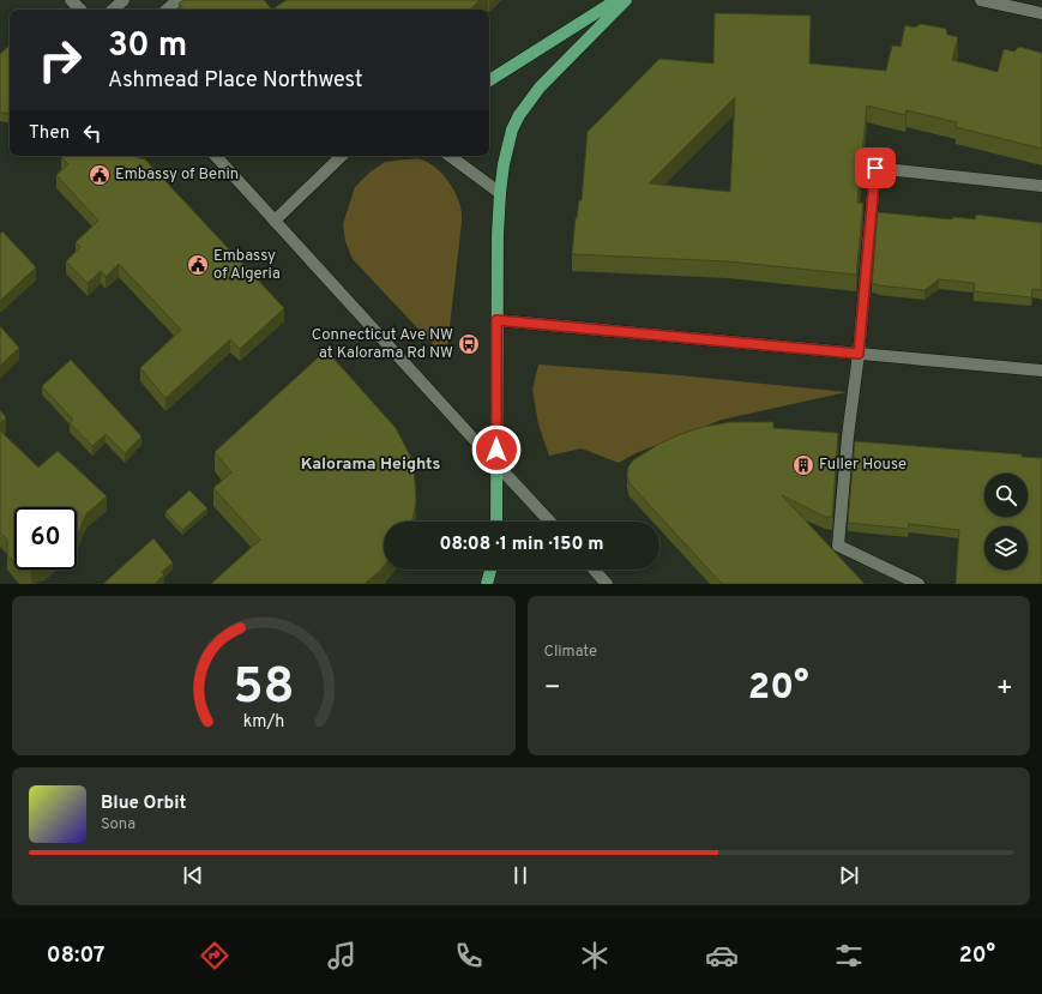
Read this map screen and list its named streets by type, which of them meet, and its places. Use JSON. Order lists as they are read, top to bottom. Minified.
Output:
{"districts":["Kalorama Heights"],"places":{"public building":["Embassy of Benin","Embassy of Algeria"],"bus stop":["Connecticut Ave NW at Kalorama Rd NW"],"building":["Fuller House"]},"page":{"turn":["30 m","Ashmead Place Northwest"],"then":"Then","limit":"60","trip":"08:08 · 1 min · 150 m","tile":"Climate","heat":["−","20°","+"],"song":["Blue Orbit","Sona"],"tabs":["08:07","20°"],"gauge":["58","km/h"]}}
